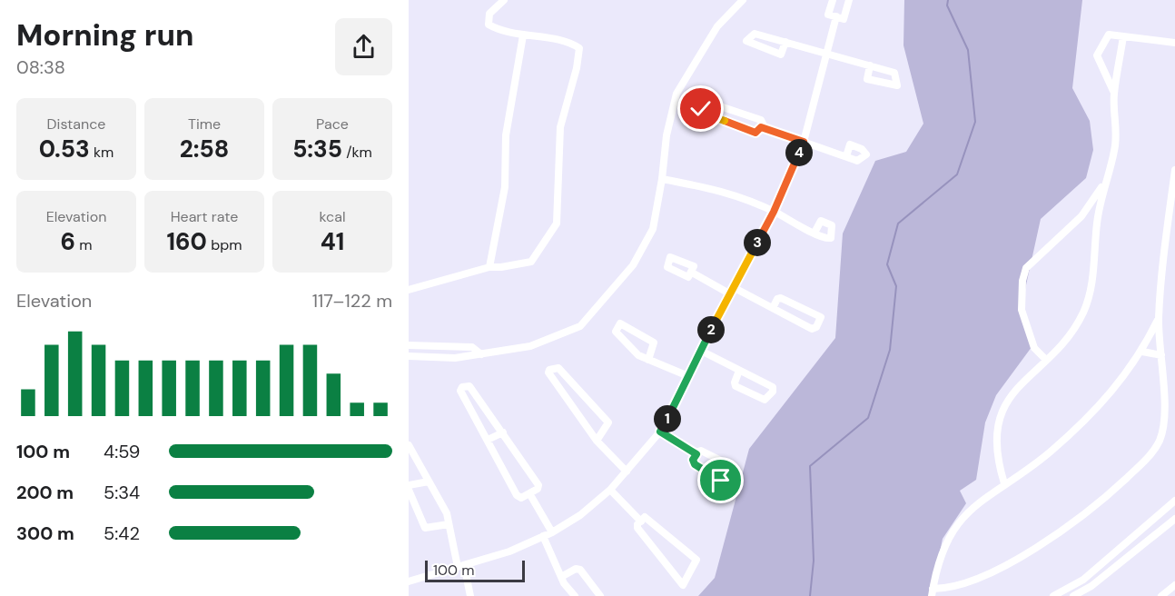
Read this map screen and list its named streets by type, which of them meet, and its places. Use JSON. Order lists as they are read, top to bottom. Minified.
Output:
{"scale_bar":"100 m","page":{"heading":["Morning run","08:38"],"stats":[["Distance","0.53 km"],["Time","2:58"],["Pace","5:35 /km"],["Elevation","6 m"],["Heart rate","160 bpm"],["kcal","41"]],"pins":["4","3","2","1"],"chart":["Elevation","117–122 m"],"list":[{"name":"100 m","note":"4:59"},{"name":"200 m","note":"5:34"},{"name":"300 m","note":"5:42"}],"scale":"100 m"}}
